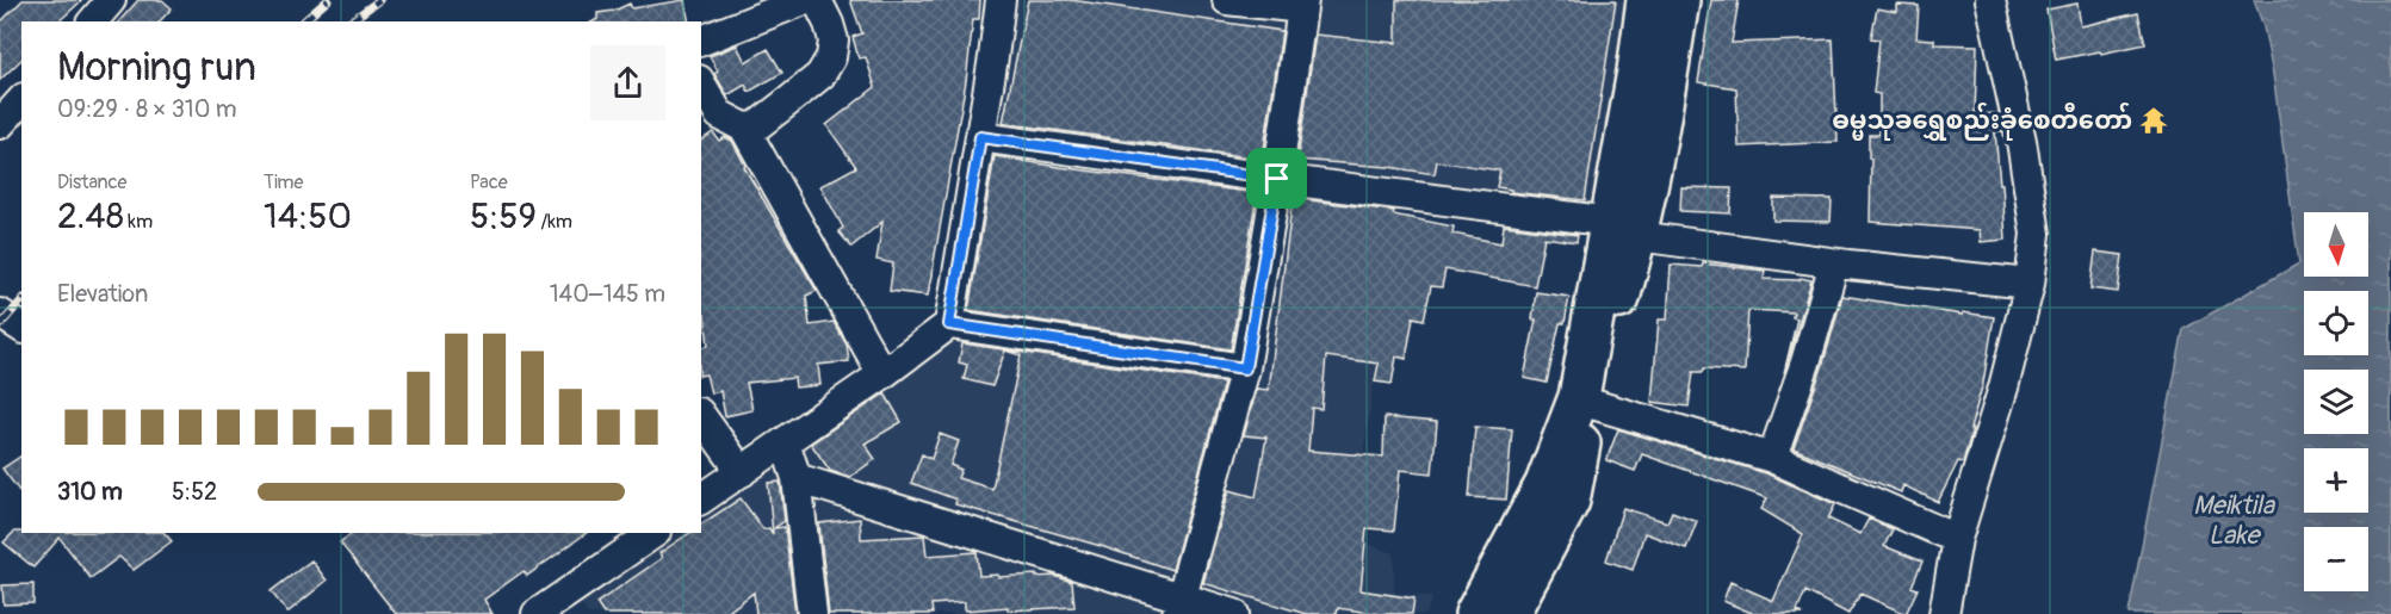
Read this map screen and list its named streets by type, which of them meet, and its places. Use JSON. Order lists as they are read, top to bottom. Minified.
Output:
{"water":["Meiktila Lake"],"places":{"temple":["ဓမ္မသုခရွှေစည်းခုံစေတီတော်"]},"north":"bottom","page":{"heading":["Morning run","09:29 · 8 × 310 m"],"stats":[["Distance","2.48 km"],["Time","14:50"],["Pace","5:59 /km"]],"map_buttons":["+","−"],"chart":["Elevation","140–145 m"],"list":[{"name":"310 m","note":"5:52"}]}}
